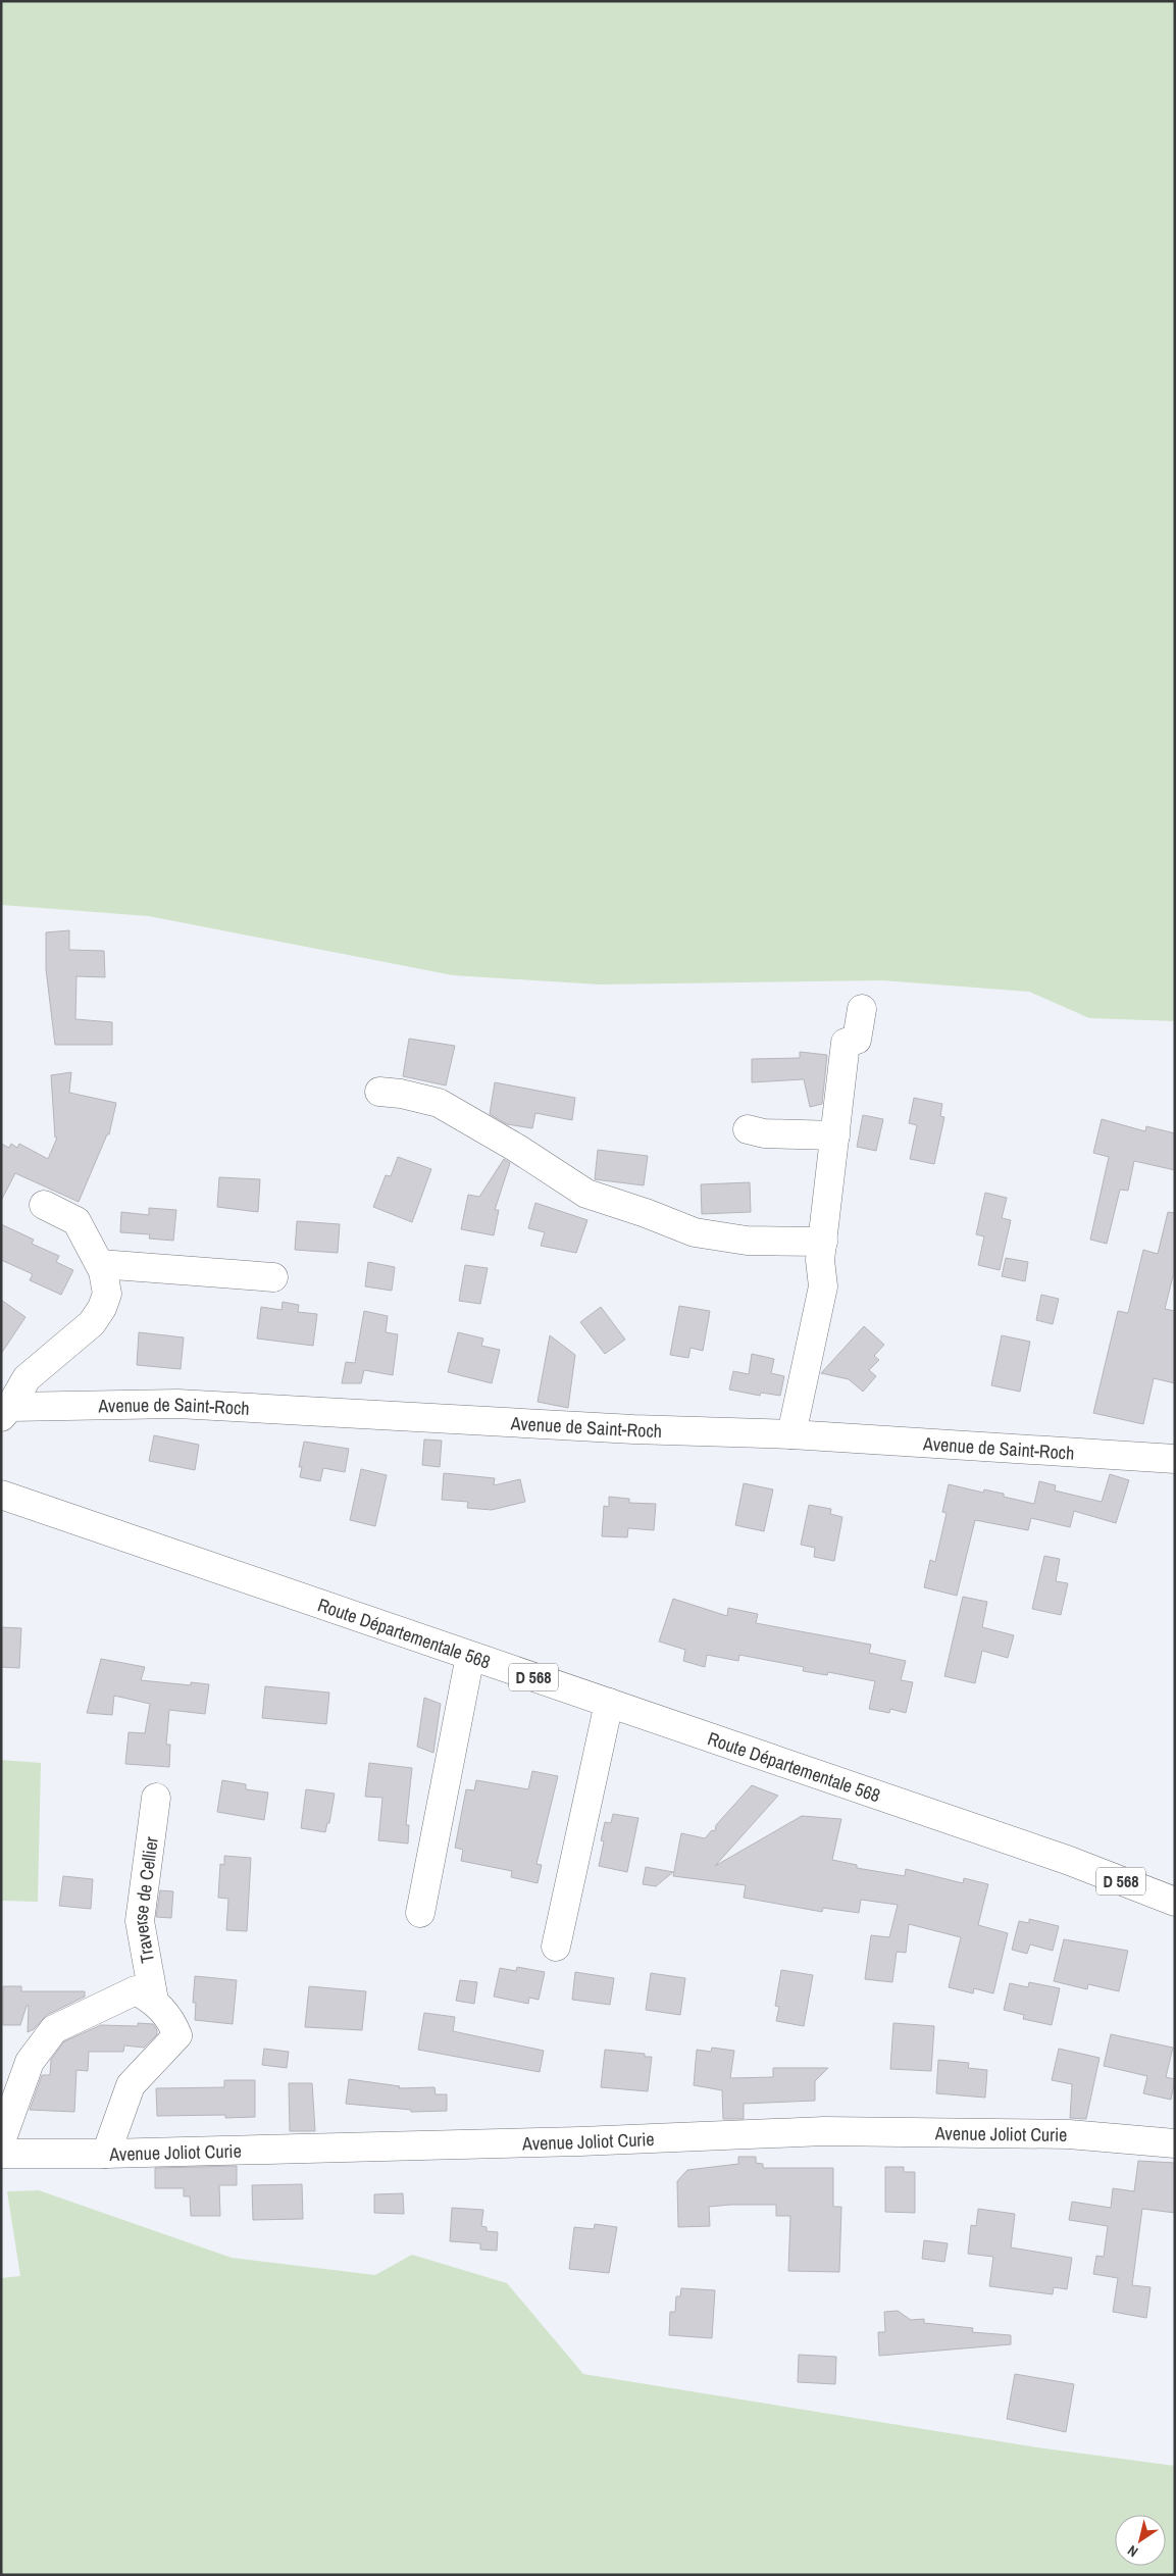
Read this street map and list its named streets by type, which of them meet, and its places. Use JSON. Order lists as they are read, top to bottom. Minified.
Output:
{"streets":{"street":["Avenue de Saint-Roch","Route Départementale 568","D 568","Traverse de Cellier","Avenue Joliot Curie"]},"north":"bottom left"}
